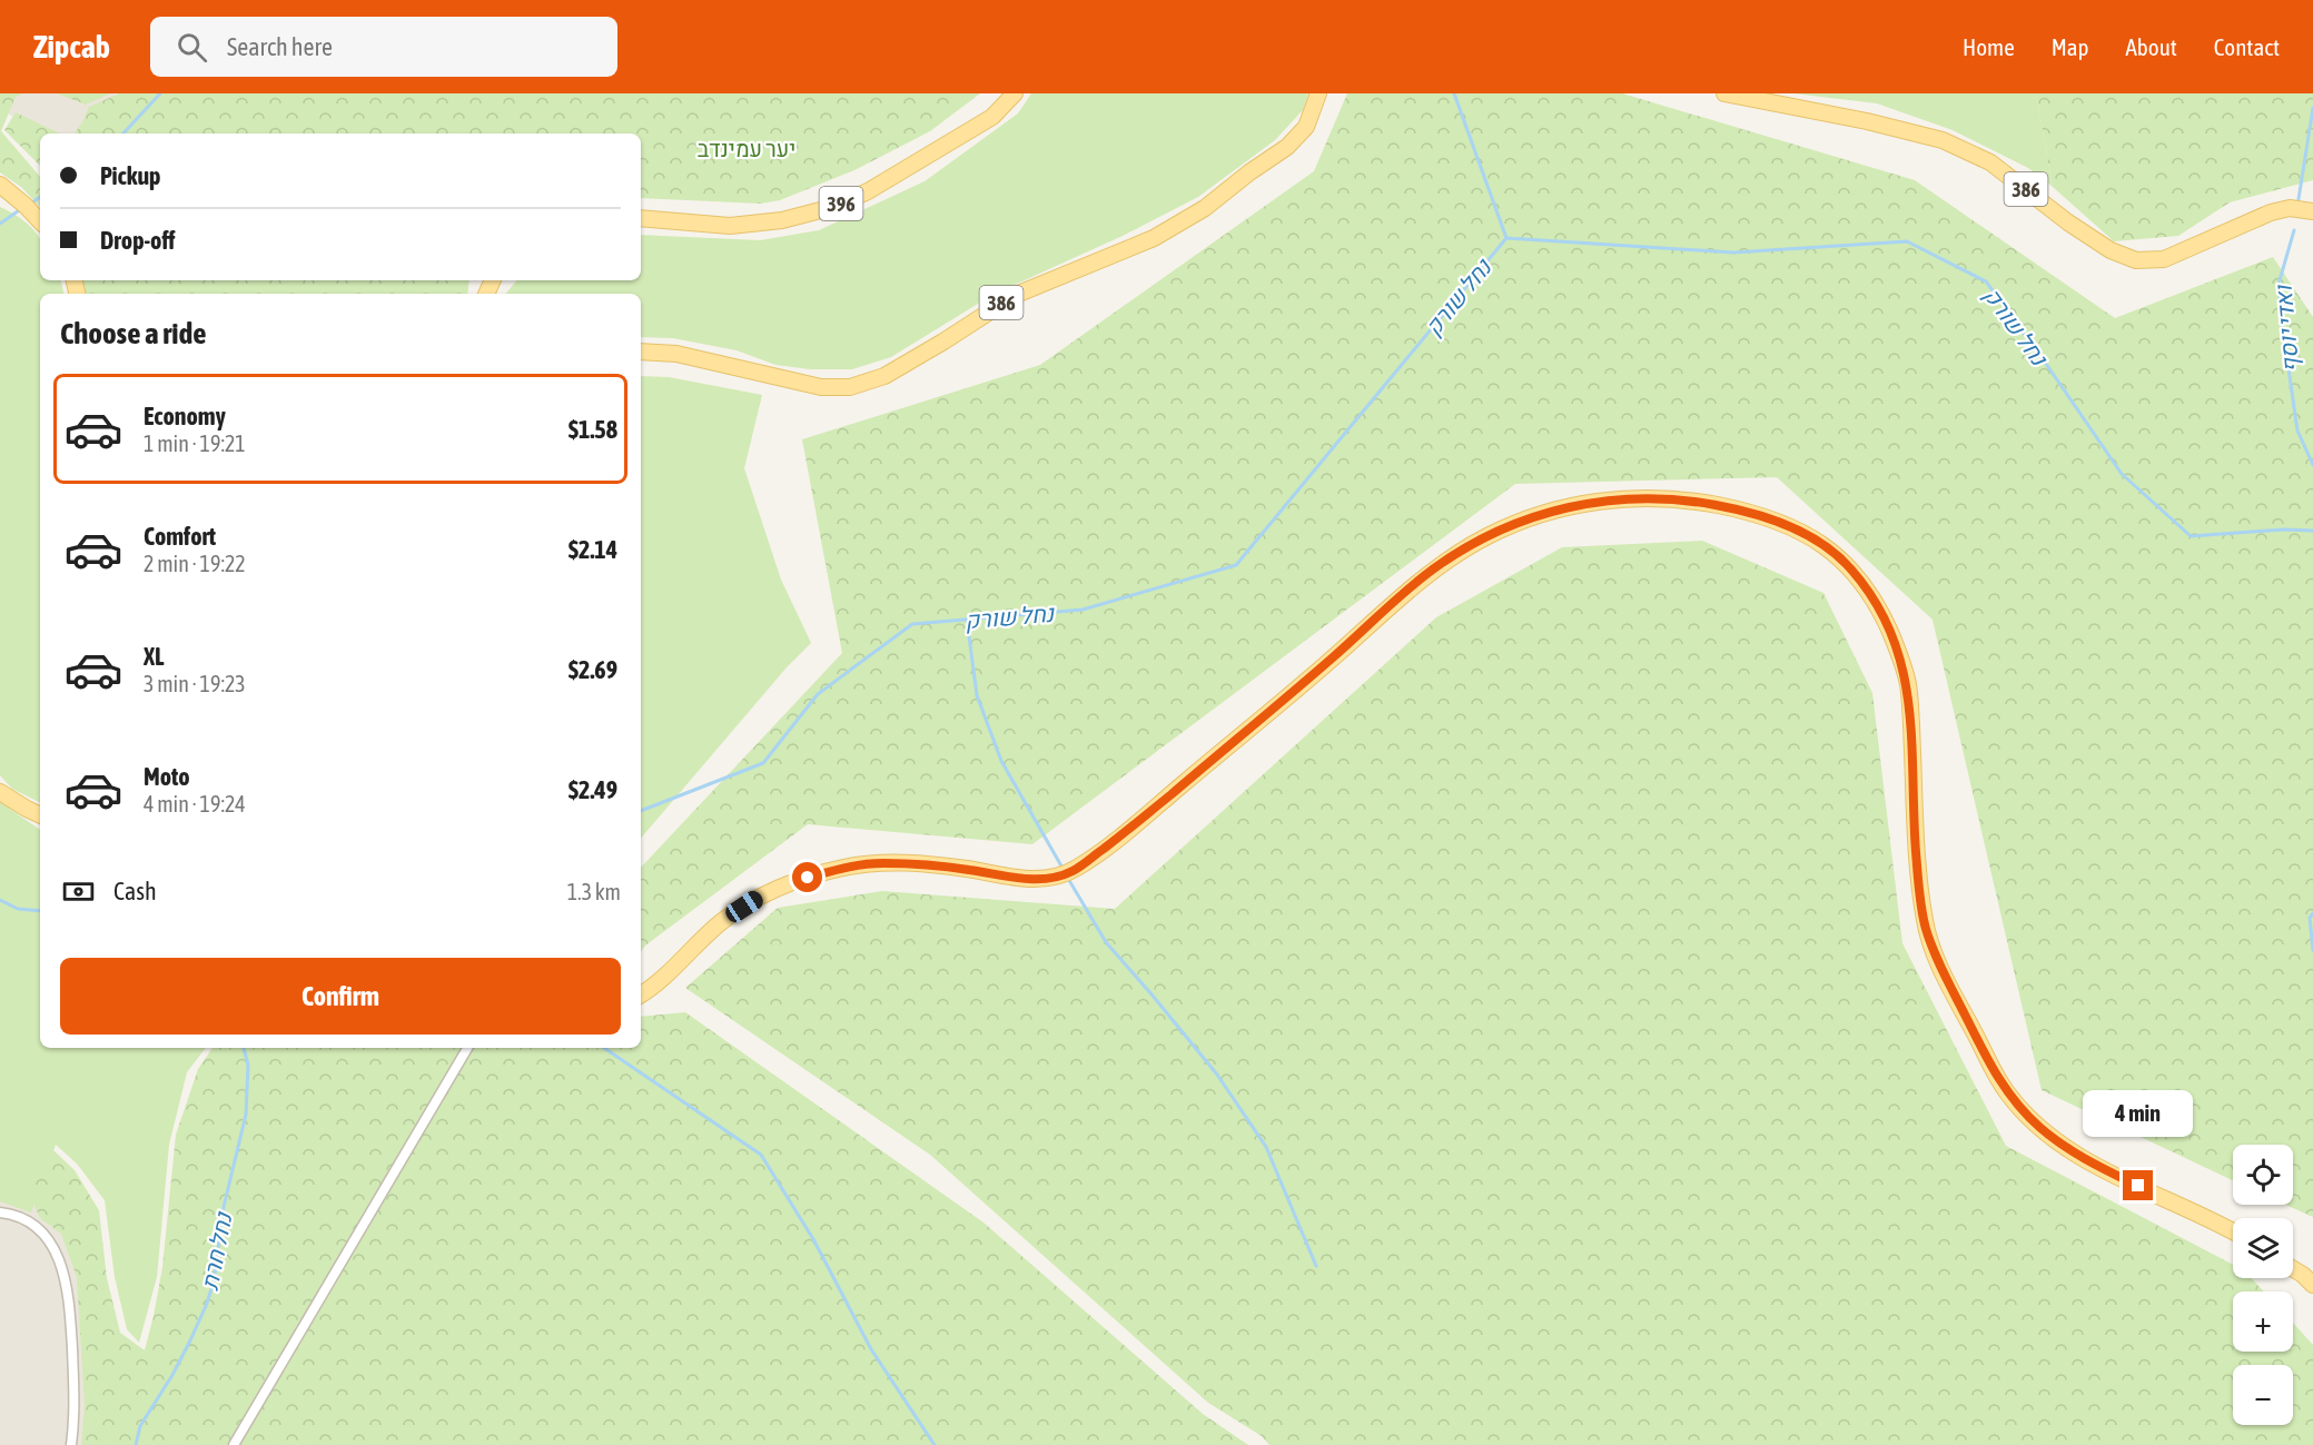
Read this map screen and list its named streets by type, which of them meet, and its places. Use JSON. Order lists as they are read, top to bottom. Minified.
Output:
{"streets":{"main road":["386","396"]},"water":["נחל שורק","ואדי יוסף","נחל חרת"],"parks":["יער עמינדב"],"page":{"header":"Zipcab","search":"Search here","nav":["Home","Map","About","Contact"],"banner":["Pickup","Drop-off"],"heading":"Choose a ride","list":[{"name":"Economy","note":"1 min · 19:21","value":"$1.58"},{"name":"Comfort","note":"2 min · 19:22","value":"$2.14"},{"name":"XL","note":"3 min · 19:23","value":"$2.69"},{"name":"Moto","note":"4 min · 19:24","value":"$2.49"}],"pay":["Cash","1.3 km"],"buttons":"Confirm","bubble":"4 min","map_buttons":["+","−"]}}
